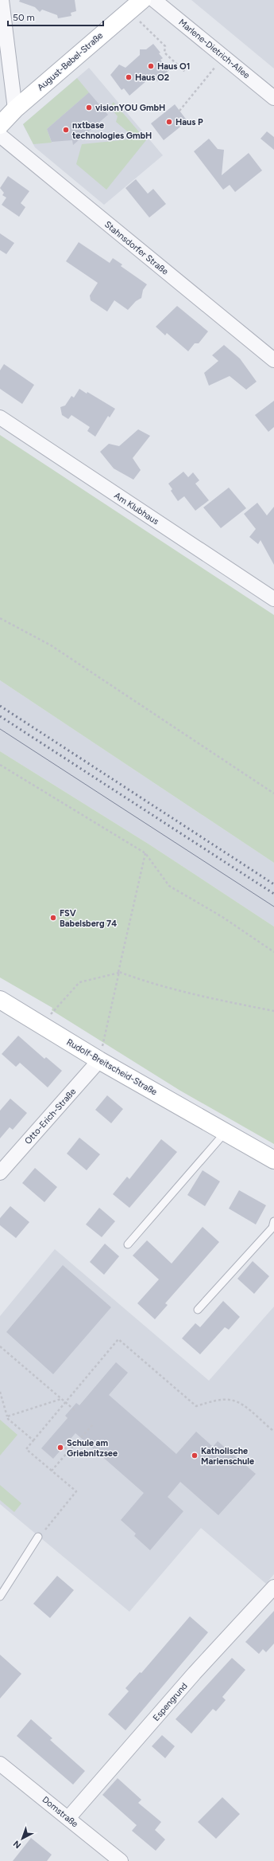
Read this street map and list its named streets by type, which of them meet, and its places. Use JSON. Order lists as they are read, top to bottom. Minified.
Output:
{"streets":{"street":["Marlene-Dietrich-Allee","August-Bebel-Straße","Stahnsdorfer Straße","Am Klubhaus","Rudolf-Breitscheid-Straße","Otto-Erich-Straße","Espengrund","Domstraße"]},"crossings":[["Rudolf-Breitscheid-Straße","Otto-Erich-Straße"],["Espengrund","Domstraße"]],"places":["Haus O1","Haus O2","visionYOU GmbH","Haus P","nxtbase technologies GmbH","FSV Babelsberg 74","Schule am Griebnitzsee","Katholische Marienschule"],"scale_bar":"50 m","north":"bottom left"}
